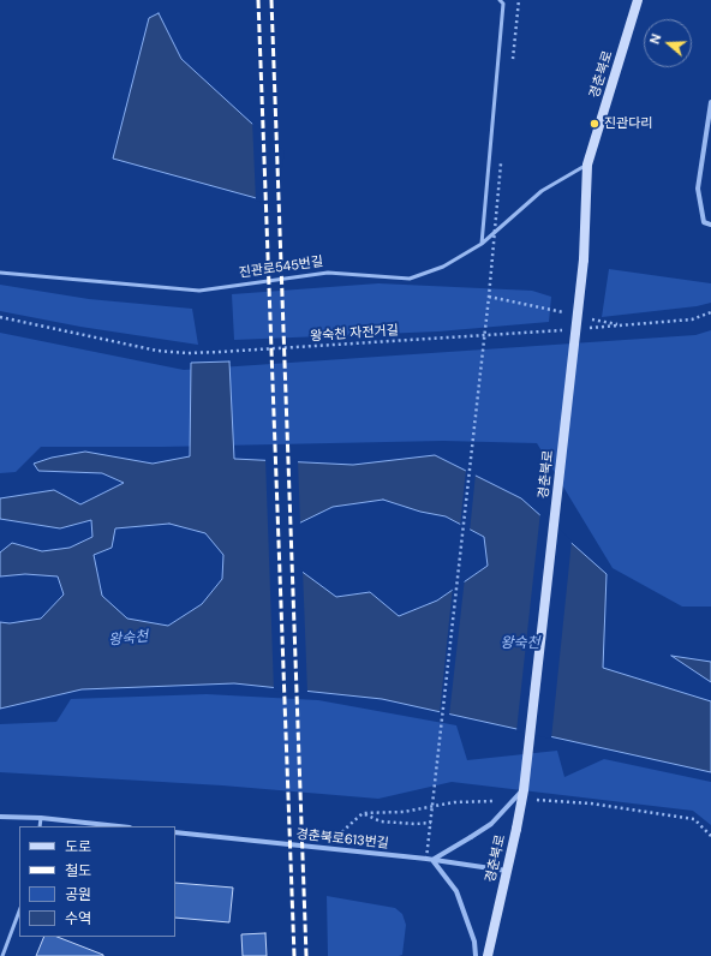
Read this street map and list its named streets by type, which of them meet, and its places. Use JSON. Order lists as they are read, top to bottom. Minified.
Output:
{"streets":{"street":["경춘북로","경춘북로613번길"],"lane":["진관로545번길"],"path":["왕숙천 자전거길"]},"crossings":[["경춘북로","진관로545번길"],["경춘북로","경춘북로613번길"]],"water":["왕숙천"],"places":["진관다리"],"legend":["도로","철도","공원","수역"],"north":"left"}
